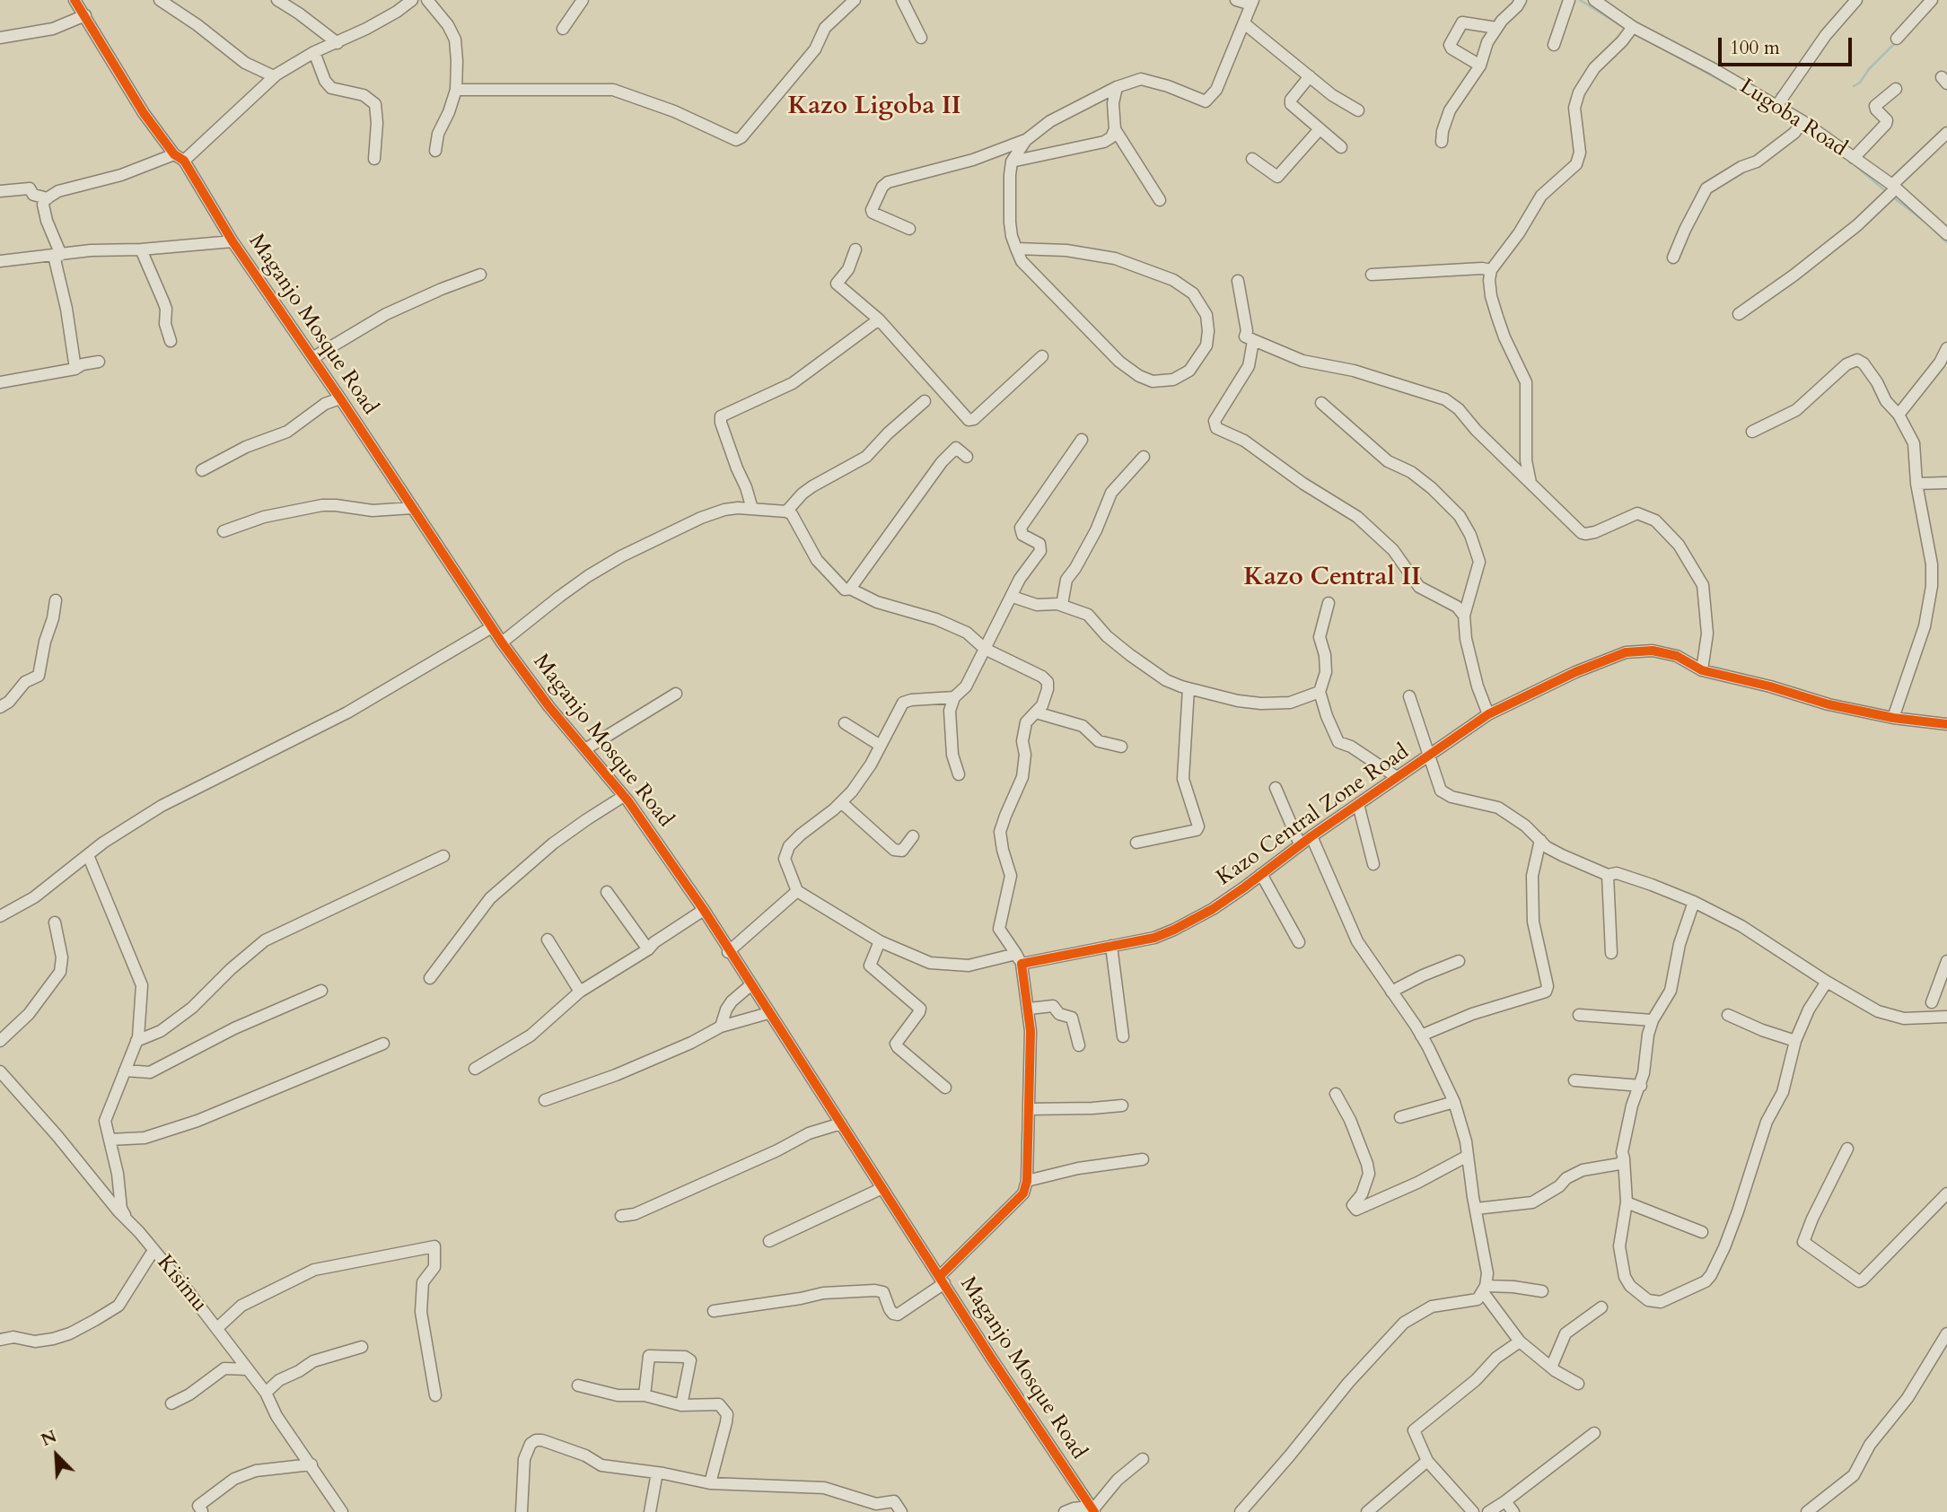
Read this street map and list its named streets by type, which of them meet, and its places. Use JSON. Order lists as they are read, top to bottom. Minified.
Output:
{"streets":{"street":["Lugoba Road","Maganjo Mosque Road","Kazo Central Zone Road","Kisimu"]},"districts":["Kazo Ligoba II","Kazo Central II"],"scale_bar":"100 m","north":"top left"}
